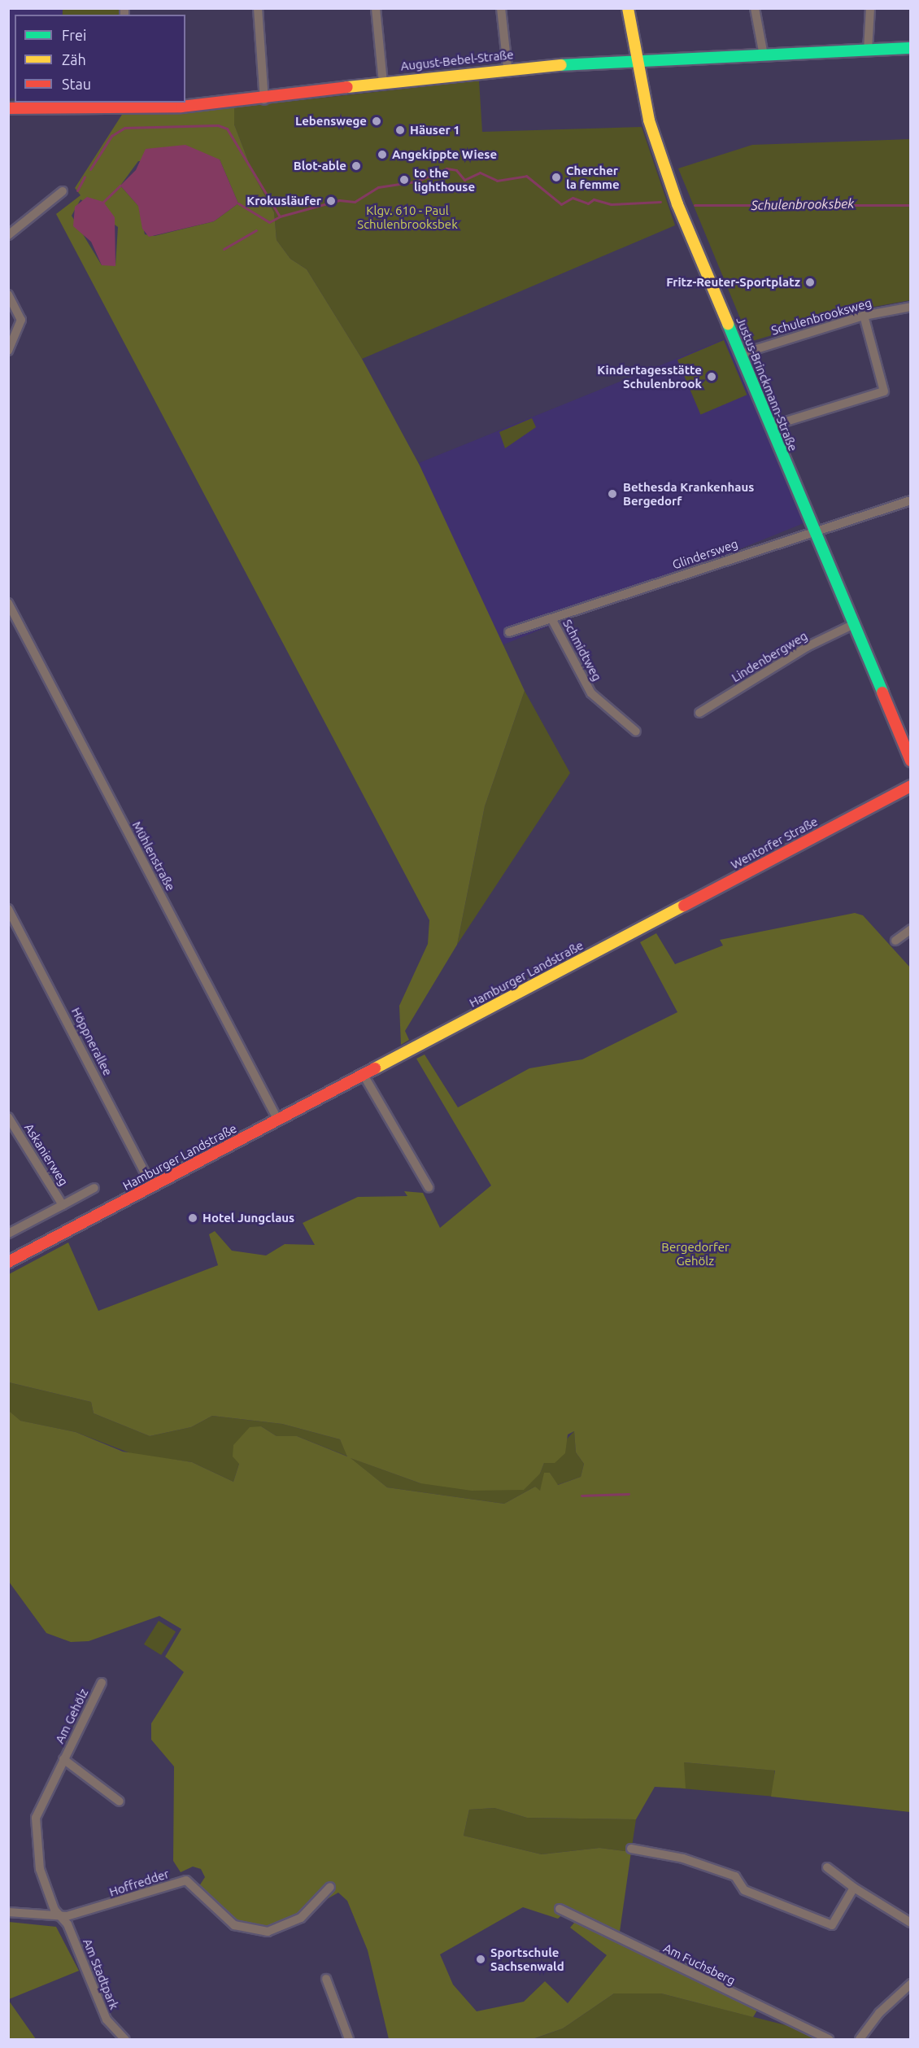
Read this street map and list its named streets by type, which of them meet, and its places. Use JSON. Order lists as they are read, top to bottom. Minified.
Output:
{"streets":{"street":["August-Bebel-Straße","Schulenbrooksweg","Justus-Brinckmann-Straße","Glindersweg","Schmidtweg","Lindenbergweg","Wentorfer Straße","Mühlenstraße","Hamburger Landstraße","Höppnerallee","Askanierweg","Am Gehölz","Hoffredder","Am Fuchsberg","Am Stadtpark"]},"crossings":[["August-Bebel-Straße","Justus-Brinckmann-Straße"],["Schulenbrooksweg","Justus-Brinckmann-Straße"],["Justus-Brinckmann-Straße","Glindersweg"],["Justus-Brinckmann-Straße","Lindenbergweg"],["Glindersweg","Schmidtweg"],["Wentorfer Straße","Hamburger Landstraße"],["Mühlenstraße","Hamburger Landstraße"],["Hamburger Landstraße","Höppnerallee"],["Am Gehölz","Hoffredder"],["Am Gehölz","Am Stadtpark"],["Hoffredder","Am Stadtpark"]],"water":["Schulenbrooksbek"],"parks":["Klgv. 610 - Paul Schulenbrooksbek","Bergedorfer Gehölz"],"places":["Lebenswege","Häuser 1","Angekippte Wiese","Blot-able","Chercher la femme","to the lighthouse","Krokusläufer","Fritz-Reuter-Sportplatz","Kindertagesstätte Schulenbrook","Bethesda Krankenhaus Bergedorf","Hotel Jungclaus","Sportschule Sachsenwald"],"legend":["Frei","Zäh","Stau"]}
